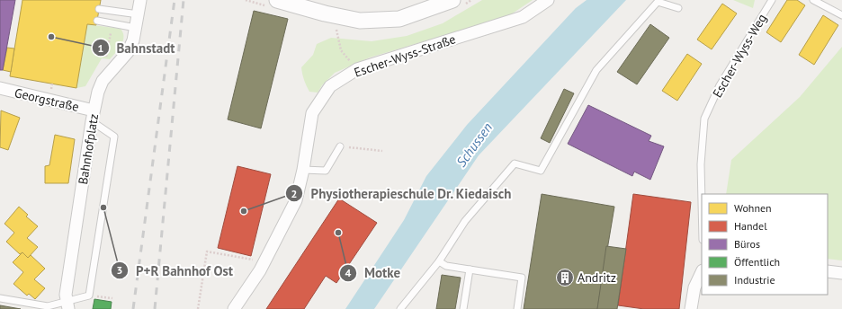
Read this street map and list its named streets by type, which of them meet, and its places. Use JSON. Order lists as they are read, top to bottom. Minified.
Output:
{"streets":{"street":["Escher-Wyss-Straße","Georgstraße","Bahnhofplatz"],"lane":["Escher-Wyss-Weg"]},"crossings":[["Georgstraße","Bahnhofplatz"]],"water":["Schussen"],"places":{"other":["Bahnstadt","P+R Bahnhof Ost","Physiotherapieschule Dr. Kiedaisch","Motke"],"building":["Andritz"]},"legend":["Wohnen","Handel","Büros","Öffentlich","Industrie"]}
